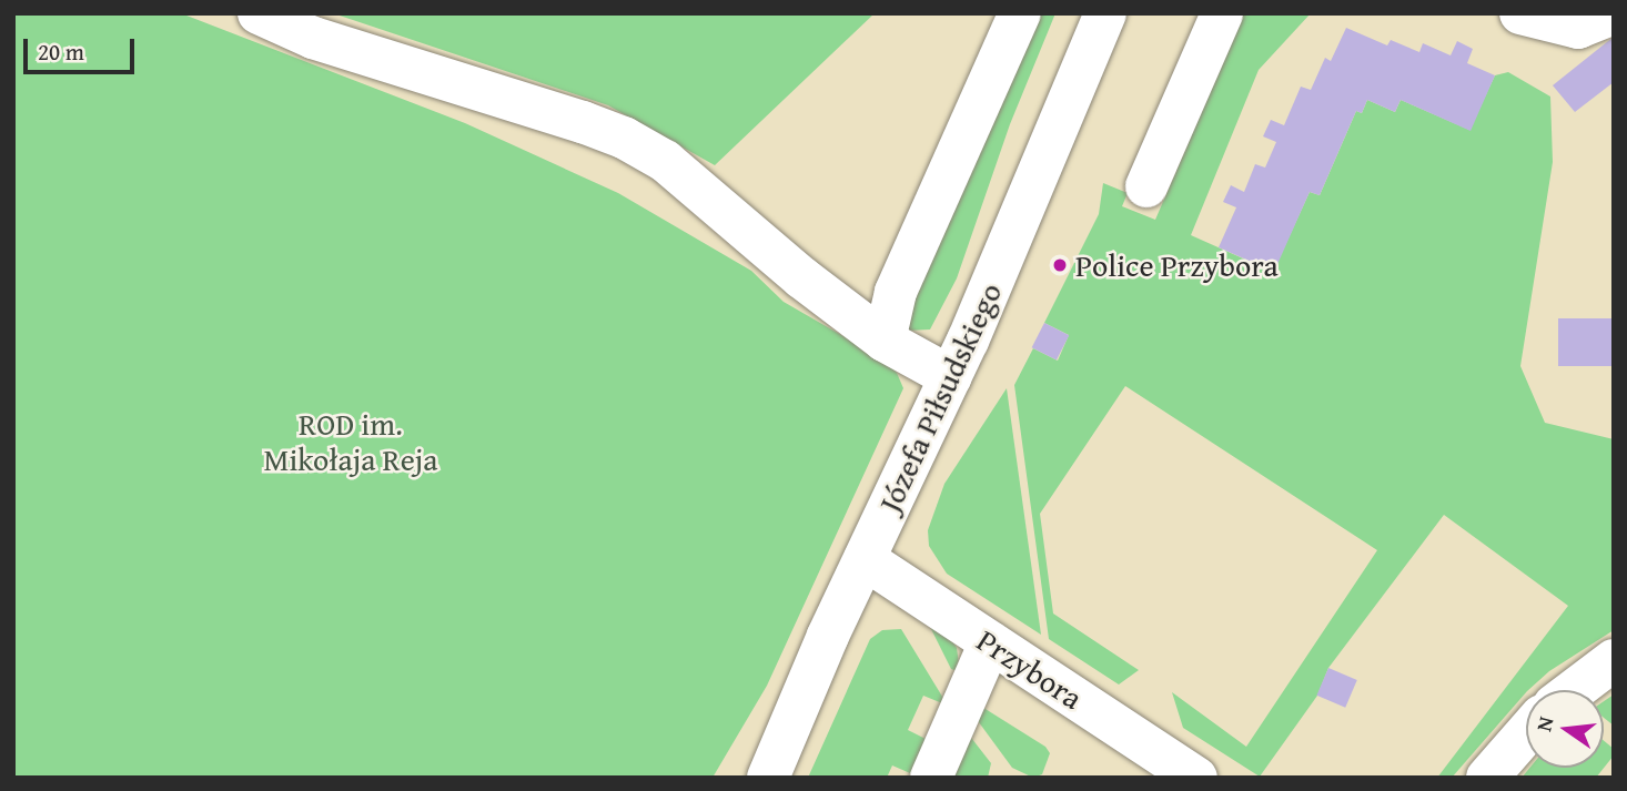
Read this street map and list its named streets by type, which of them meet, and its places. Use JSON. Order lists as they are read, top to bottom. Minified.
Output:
{"streets":{"street":["Józefa Piłsudskiego","Przybora"]},"crossings":[["Józefa Piłsudskiego","Przybora"]],"parks":["ROD im. Mikołaja Reja"],"places":["Police Przybora"],"scale_bar":"20 m","north":"left"}
